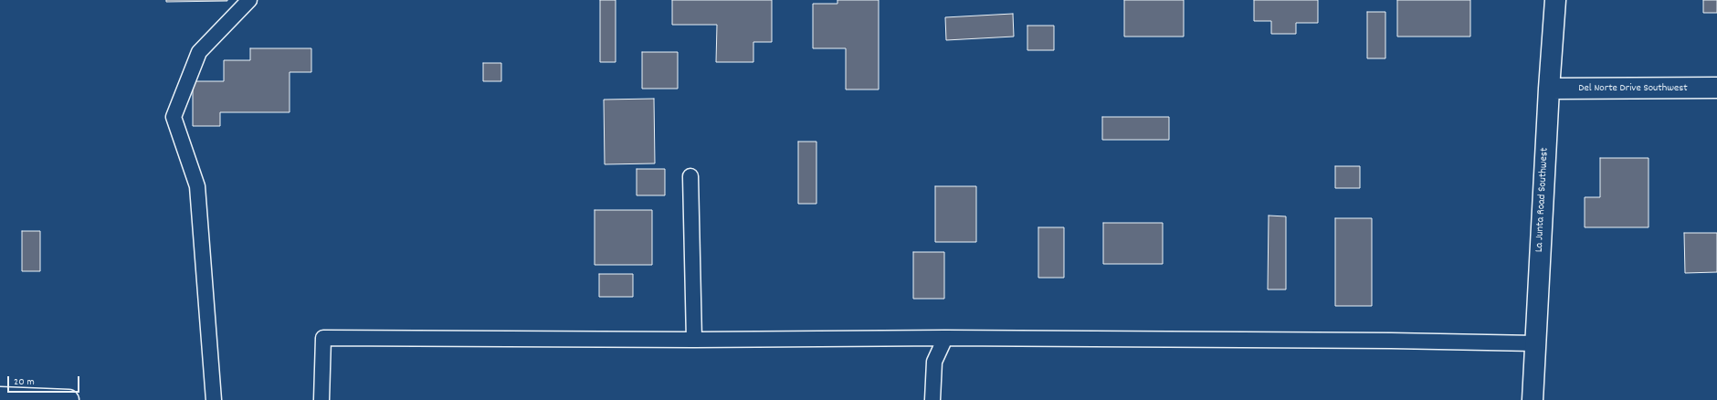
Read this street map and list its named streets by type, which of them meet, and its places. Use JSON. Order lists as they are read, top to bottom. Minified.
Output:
{"streets":{"street":["Del Norte Drive Southwest","La Junta Road Southwest"]},"crossings":[["Del Norte Drive Southwest","La Junta Road Southwest"]],"scale_bar":"20 m"}
